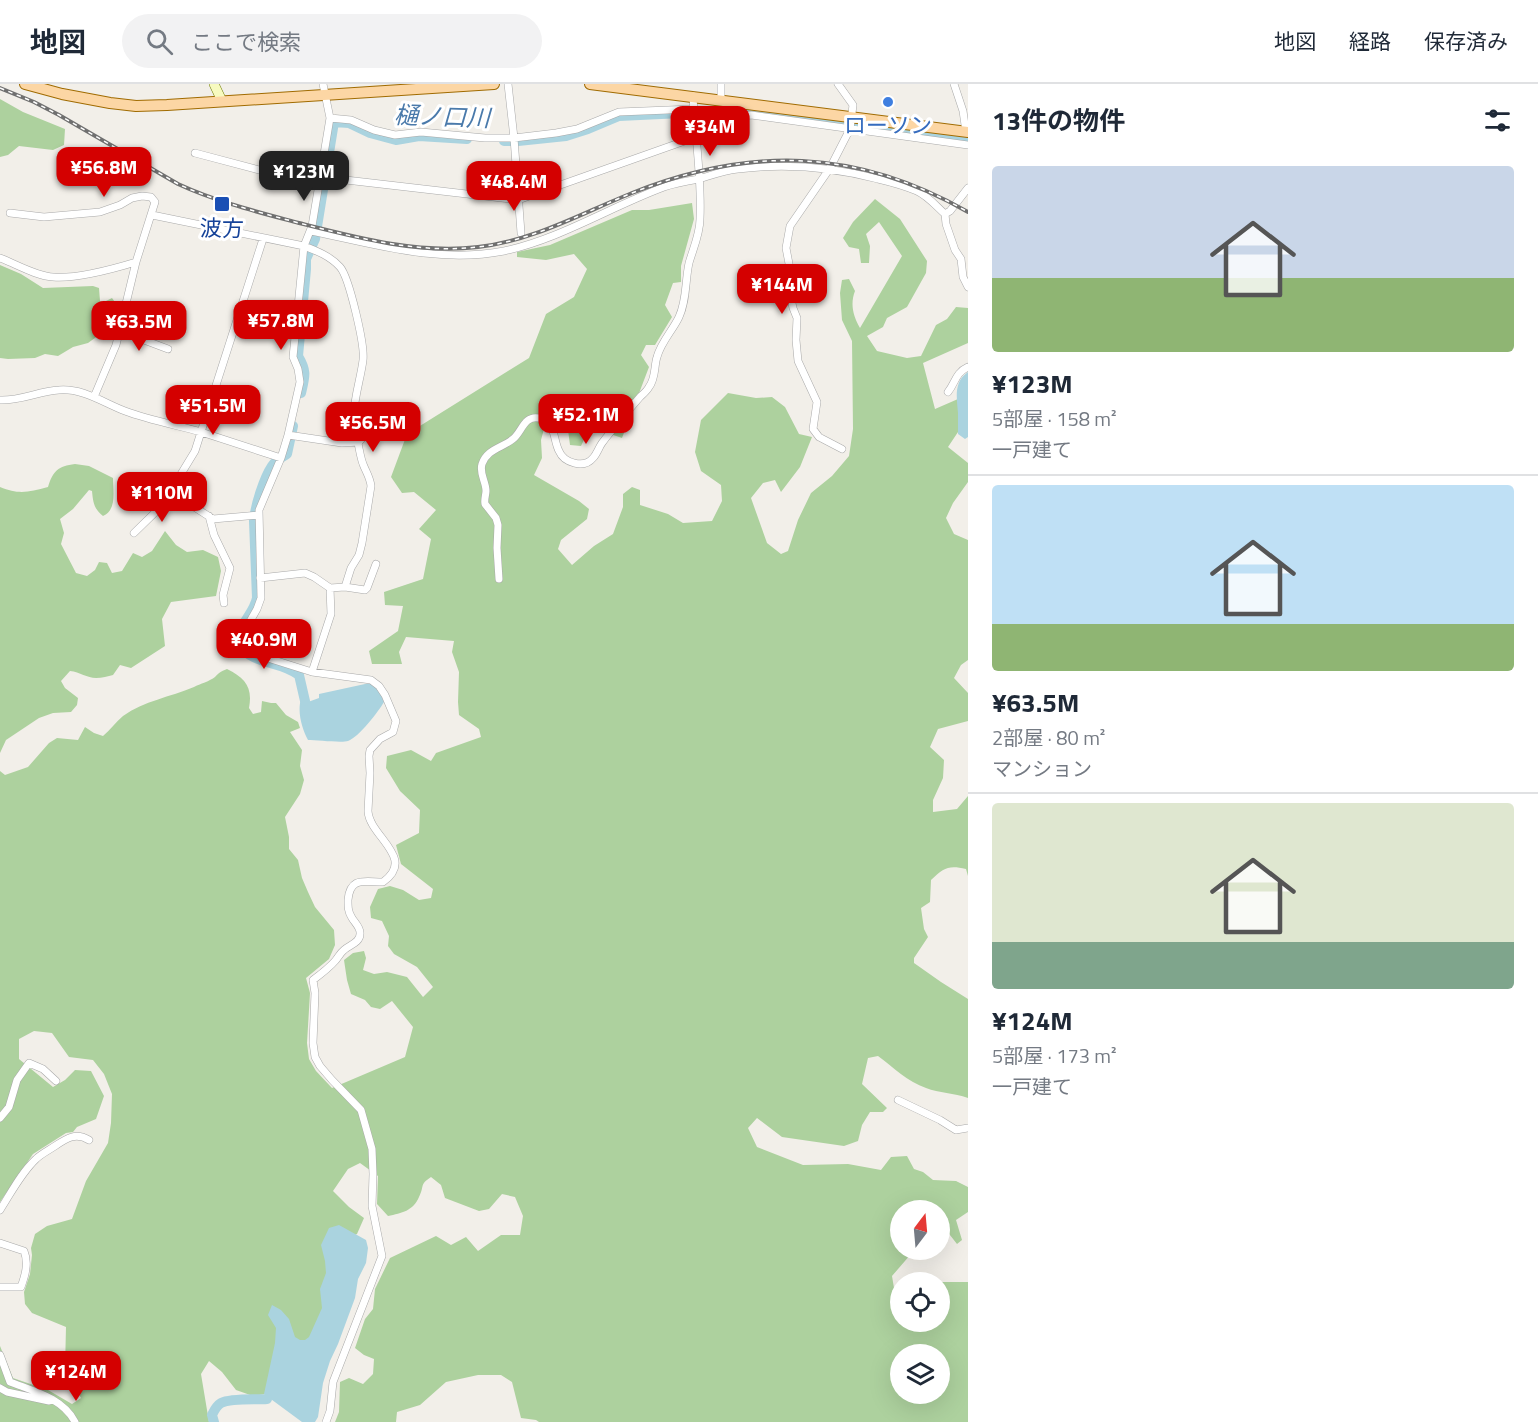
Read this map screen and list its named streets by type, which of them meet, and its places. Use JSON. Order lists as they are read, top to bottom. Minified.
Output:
{"water":["樋ノ口川"],"places":{"other":["ローソン"],"transit":["波方"]},"north":"top","page":{"header":"地図","search":"ここで検索","nav":["地図","経路","保存済み"],"heading":"13件の物件","price":["¥34M","¥56.8M","¥123M","¥48.4M","¥144M","¥57.8M","¥63.5M","¥51.5M","¥52.1M","¥56.5M","¥110M","¥40.9M","¥124M"],"list":[{"name":"¥123M","note":"5部屋 · 158 m² · 一戸建て"},{"name":"¥63.5M","note":"2部屋 · 80 m² · マンション"},{"name":"¥124M","note":"5部屋 · 173 m² · 一戸建て"}]}}
